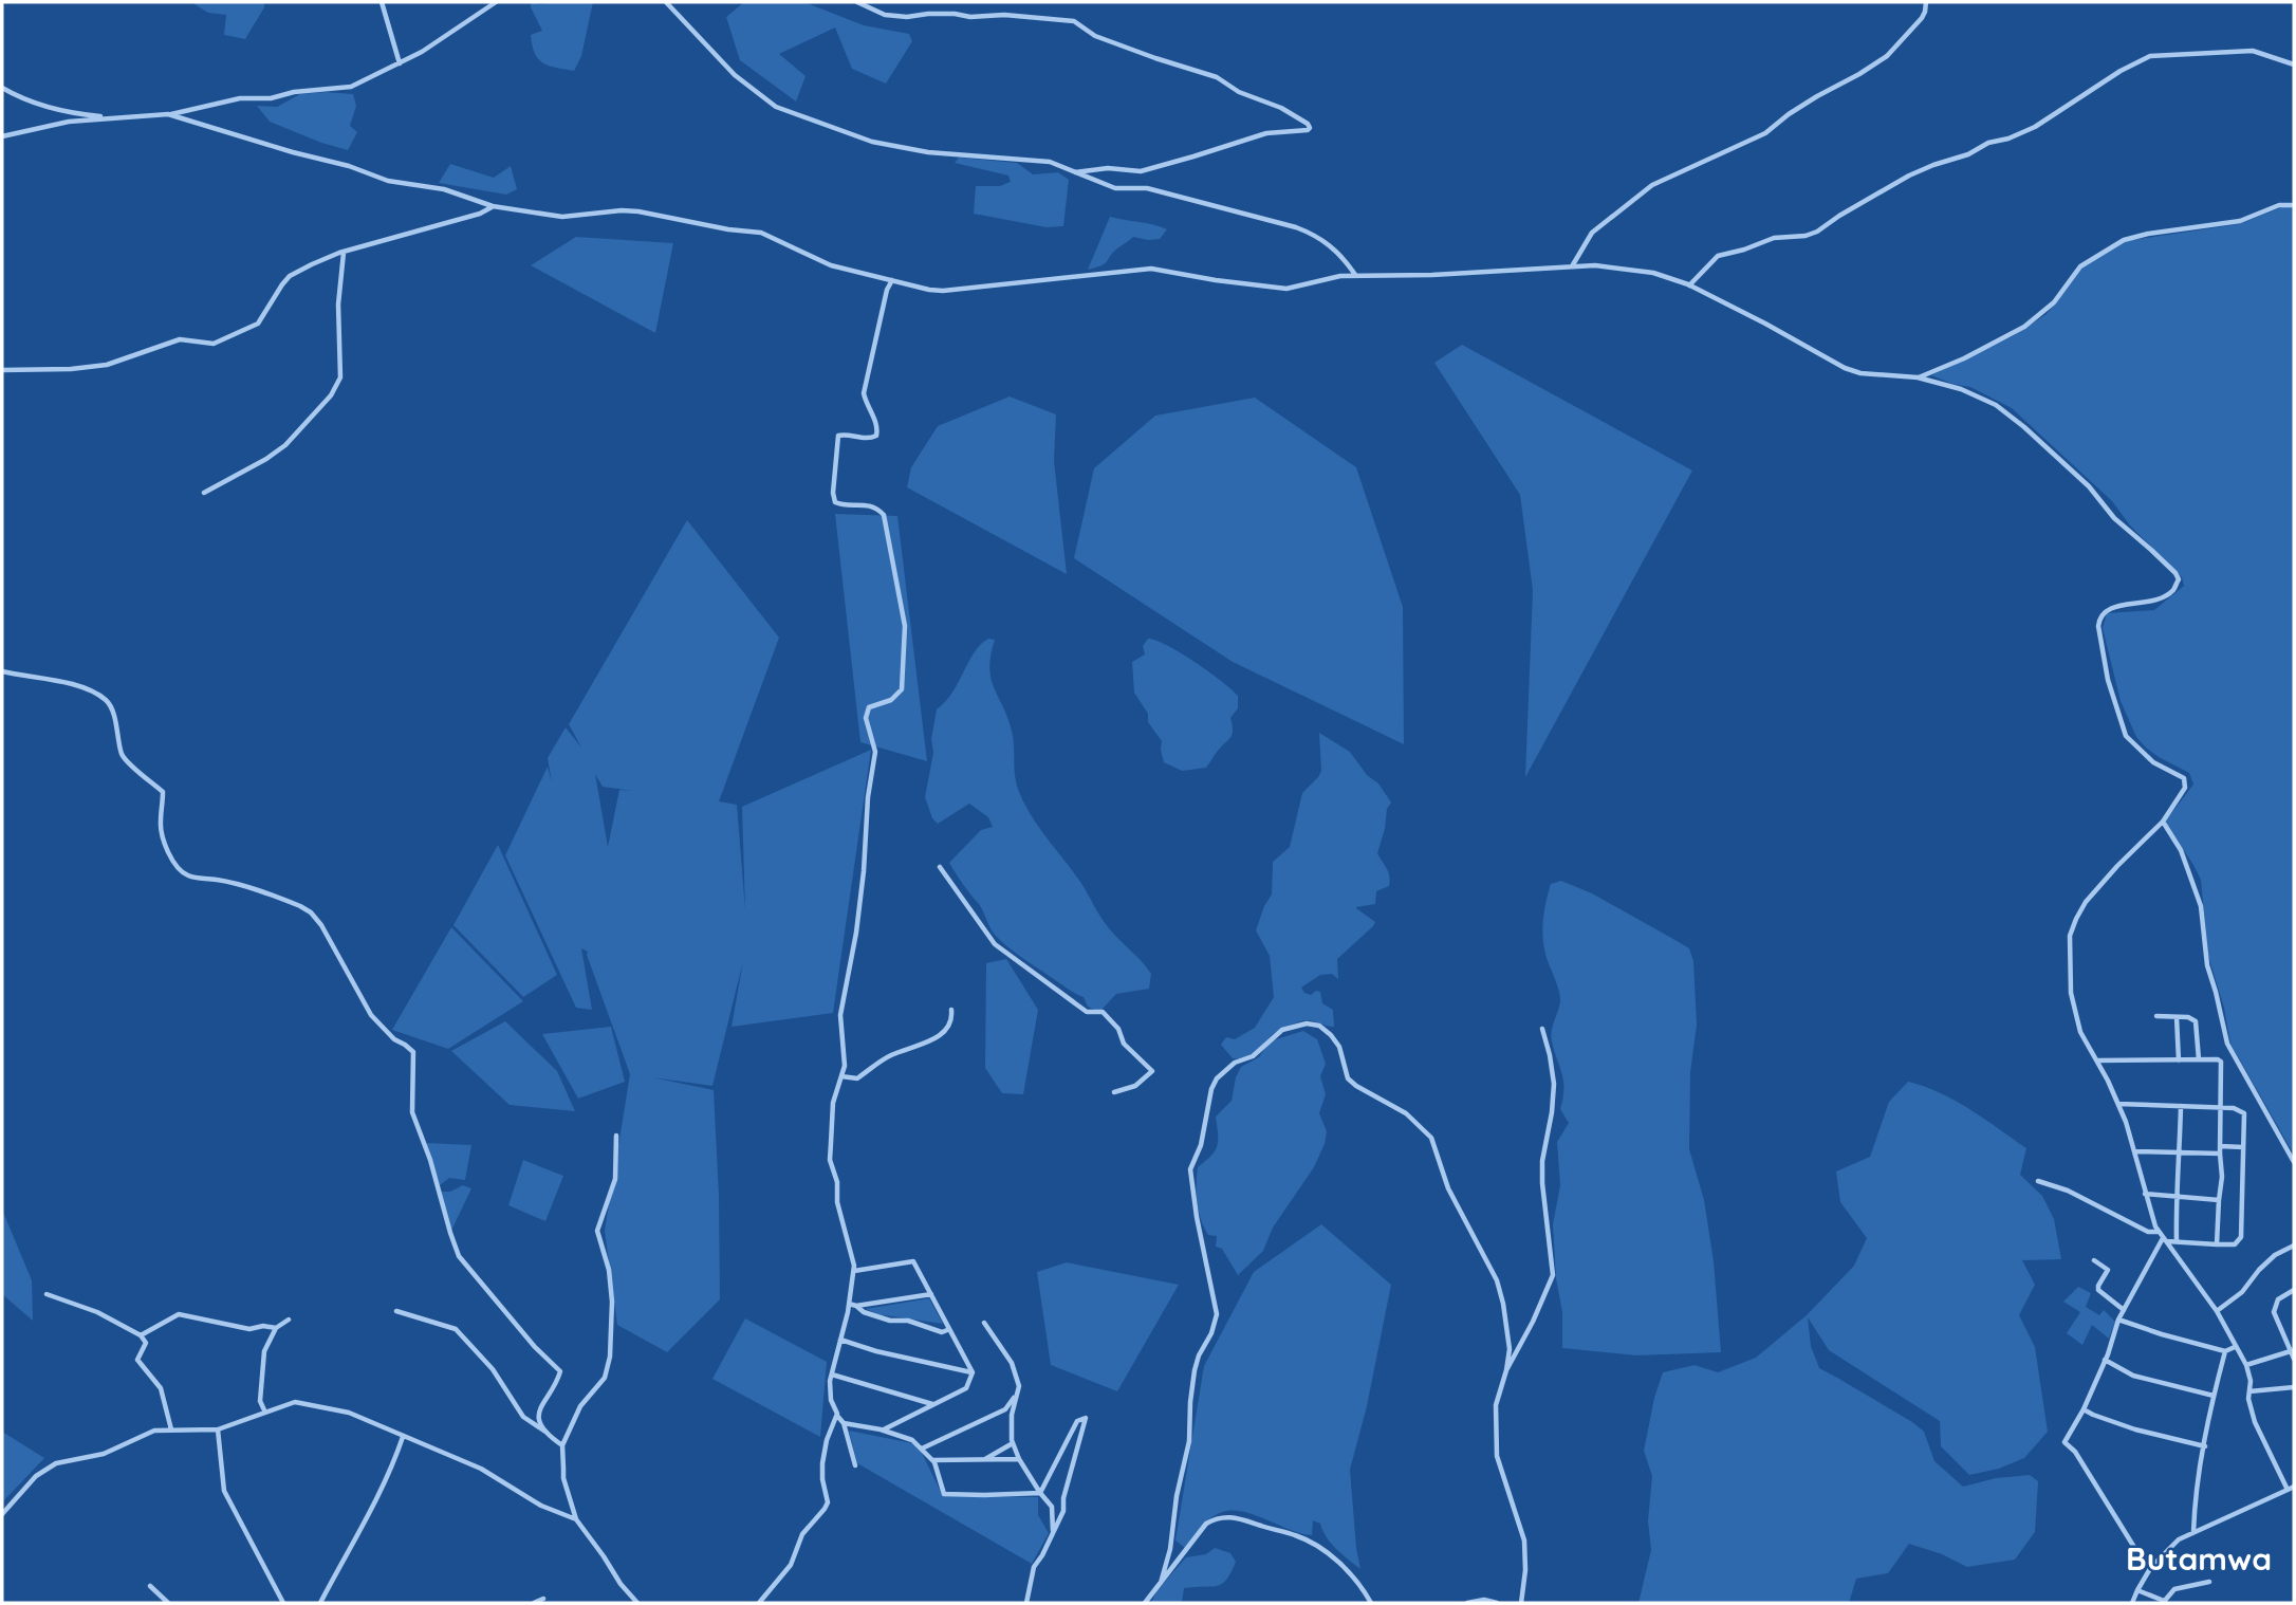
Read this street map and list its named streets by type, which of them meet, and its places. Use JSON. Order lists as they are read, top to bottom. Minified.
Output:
{"districts":["Butamwa"]}
